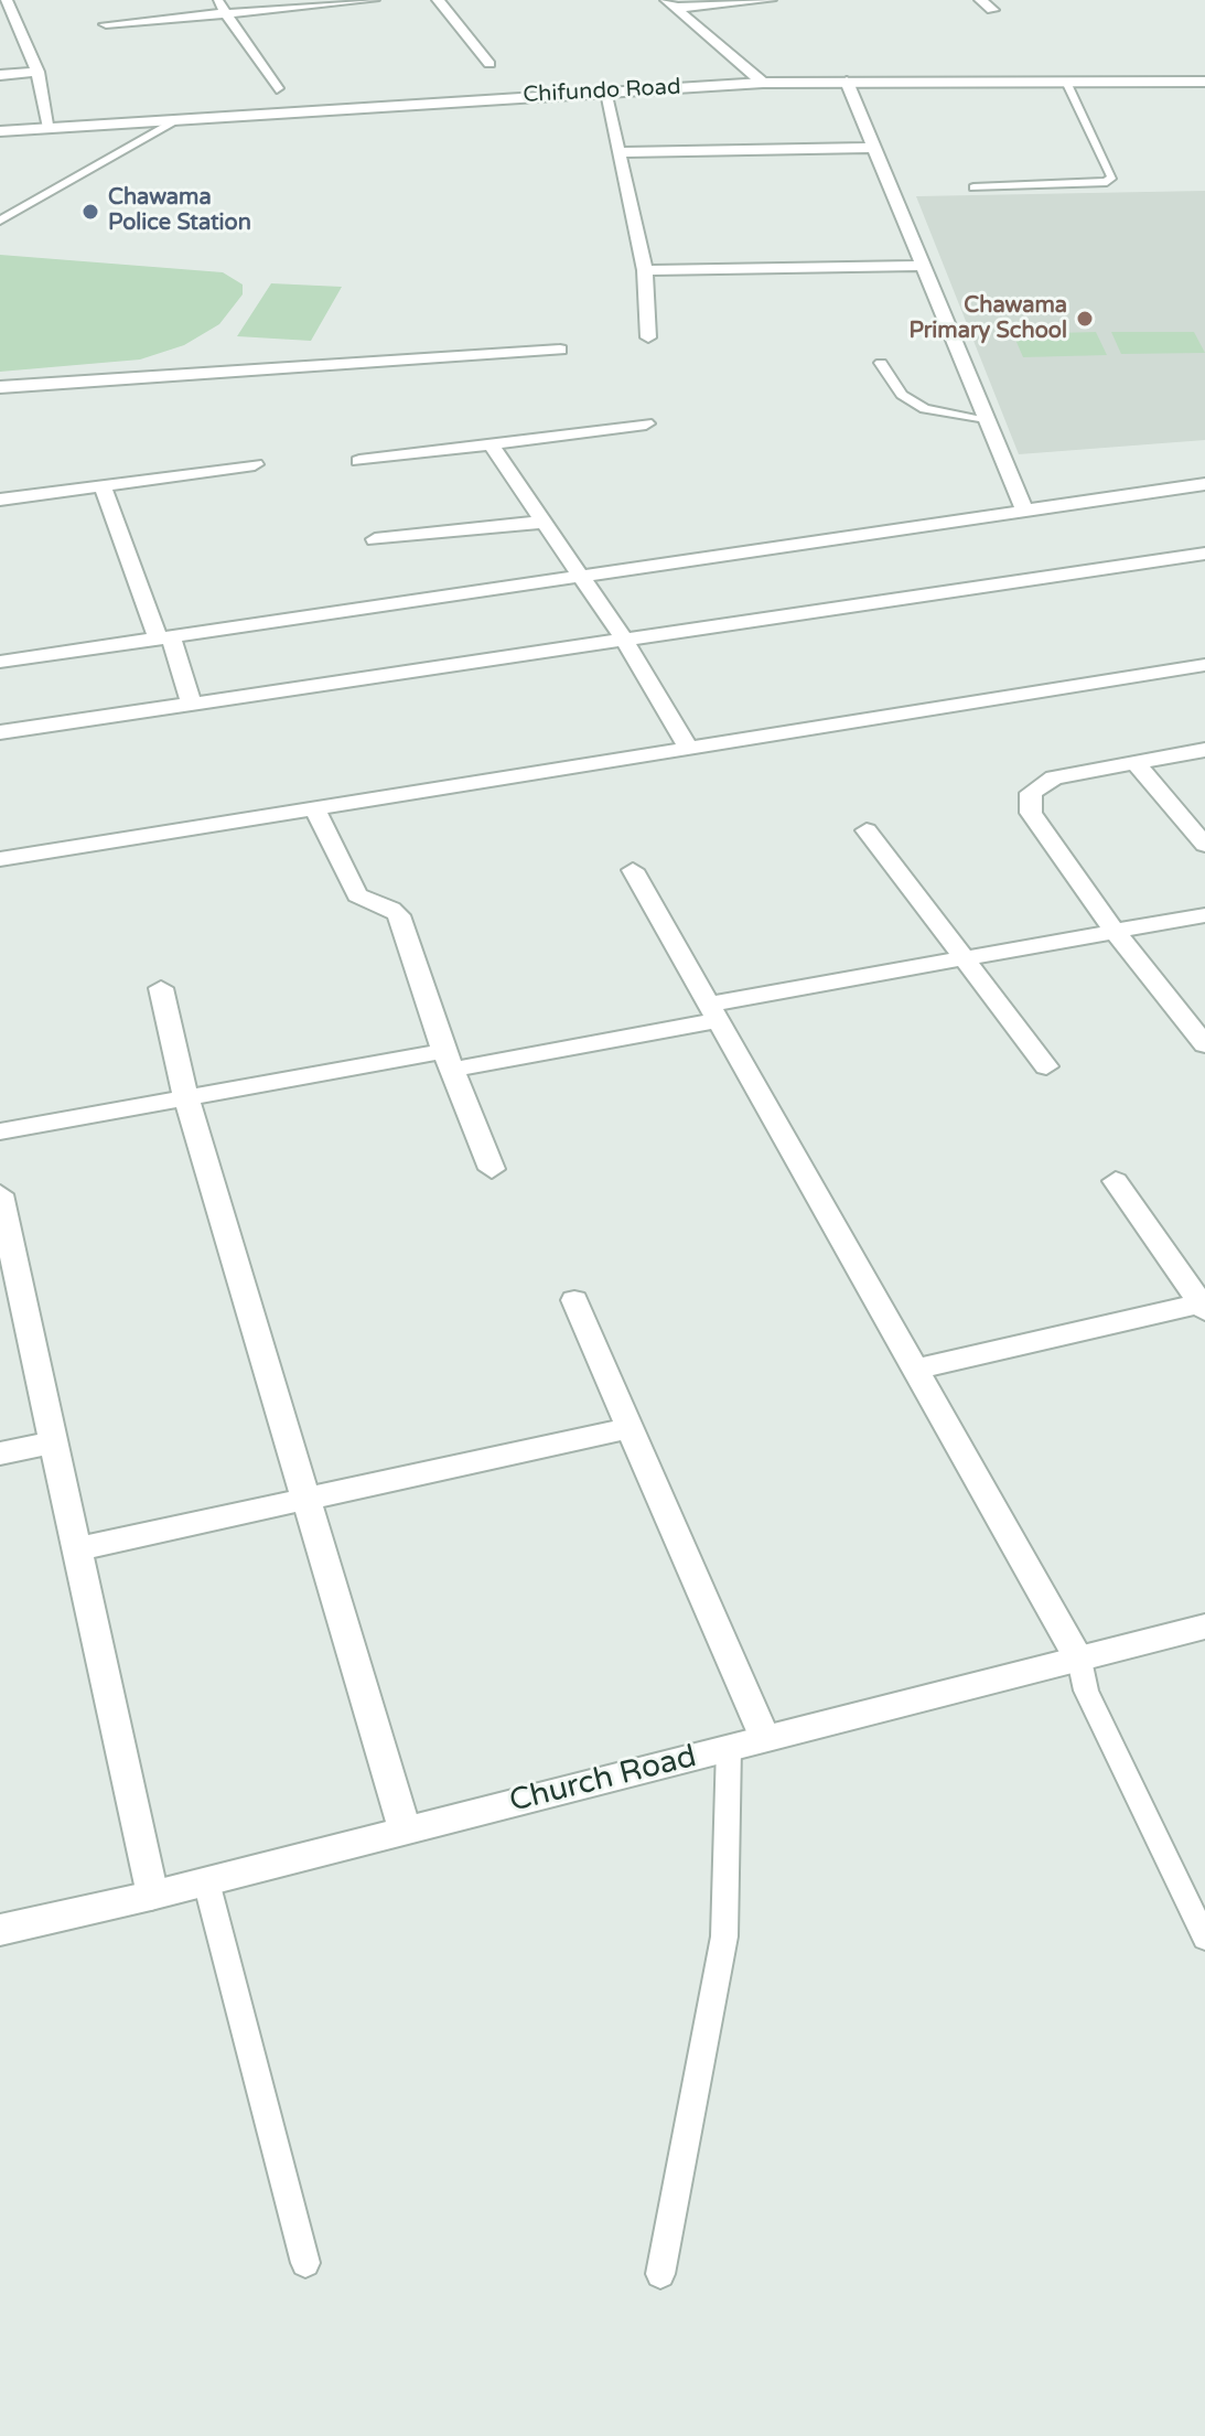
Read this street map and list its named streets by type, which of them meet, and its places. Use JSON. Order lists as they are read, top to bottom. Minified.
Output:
{"streets":{"street":["Chifundo Road","Church Road"]},"places":["Chawama Police Station","Chawama Primary School"]}
